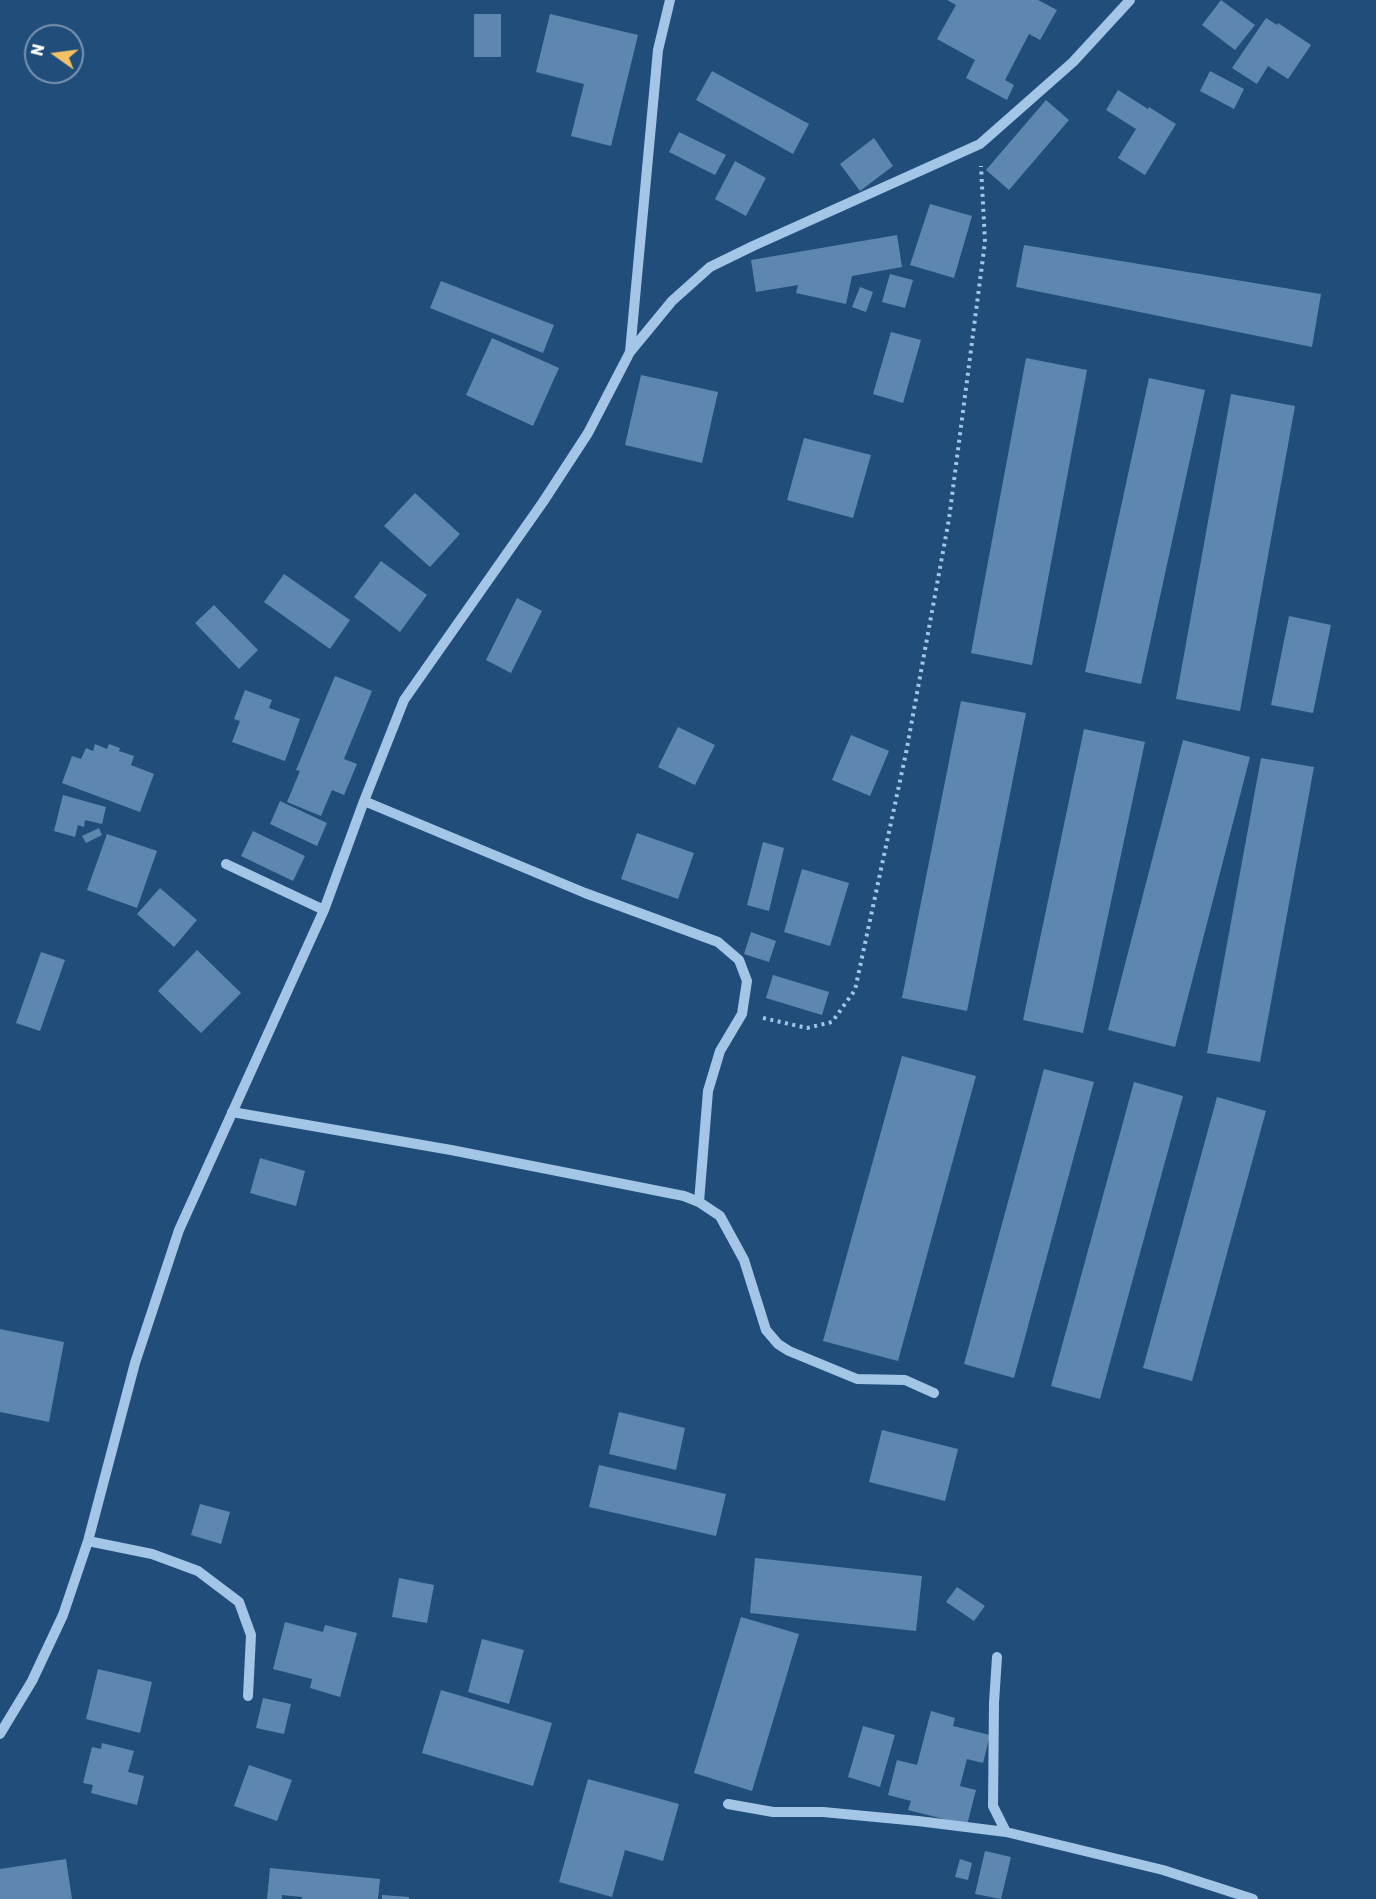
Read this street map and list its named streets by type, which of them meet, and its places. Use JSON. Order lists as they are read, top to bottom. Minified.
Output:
{"north":"left"}
